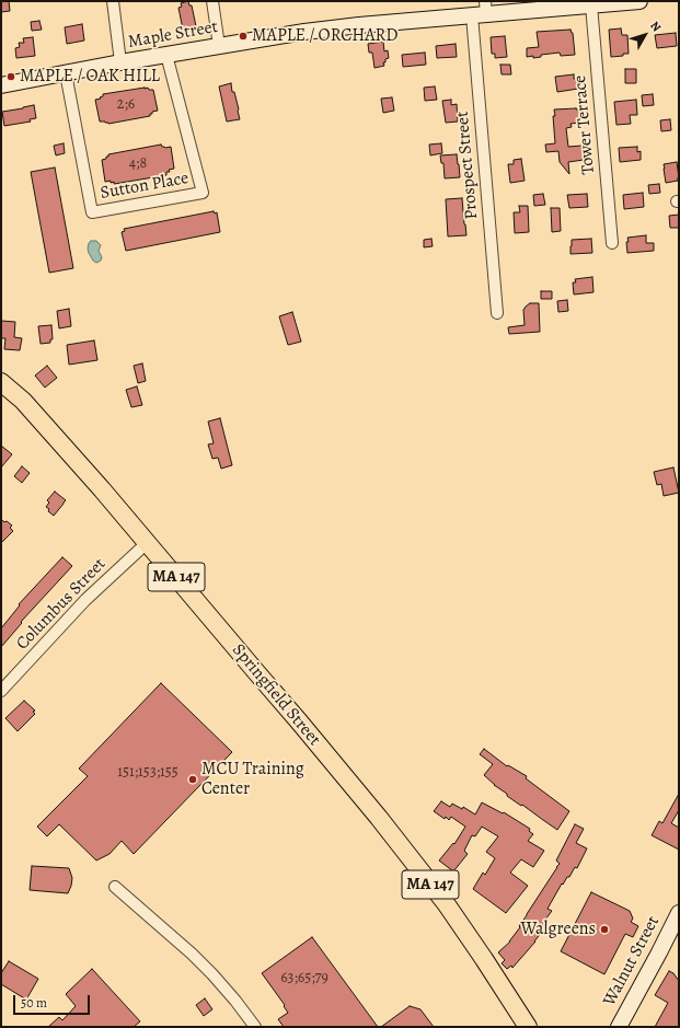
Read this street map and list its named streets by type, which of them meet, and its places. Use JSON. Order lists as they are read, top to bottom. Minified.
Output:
{"streets":{"main road":["Maple Street","MA 147","Springfield Street","Walnut Street"],"street":["Tower Terrace","Prospect Street","Sutton Place","Columbus Street"]},"crossings":[["Maple Street","Tower Terrace"],["Maple Street","Prospect Street"],["Maple Street","Sutton Place"],["Columbus Street","Springfield Street"]],"places":["MAPLE / ORCHARD","MAPLE / OAK HILL","MCU Training Center","Walgreens"],"house_numbers":["2;6","4;8","151;153;155","63;65;79"],"scale_bar":"50 m","north":"top right"}
